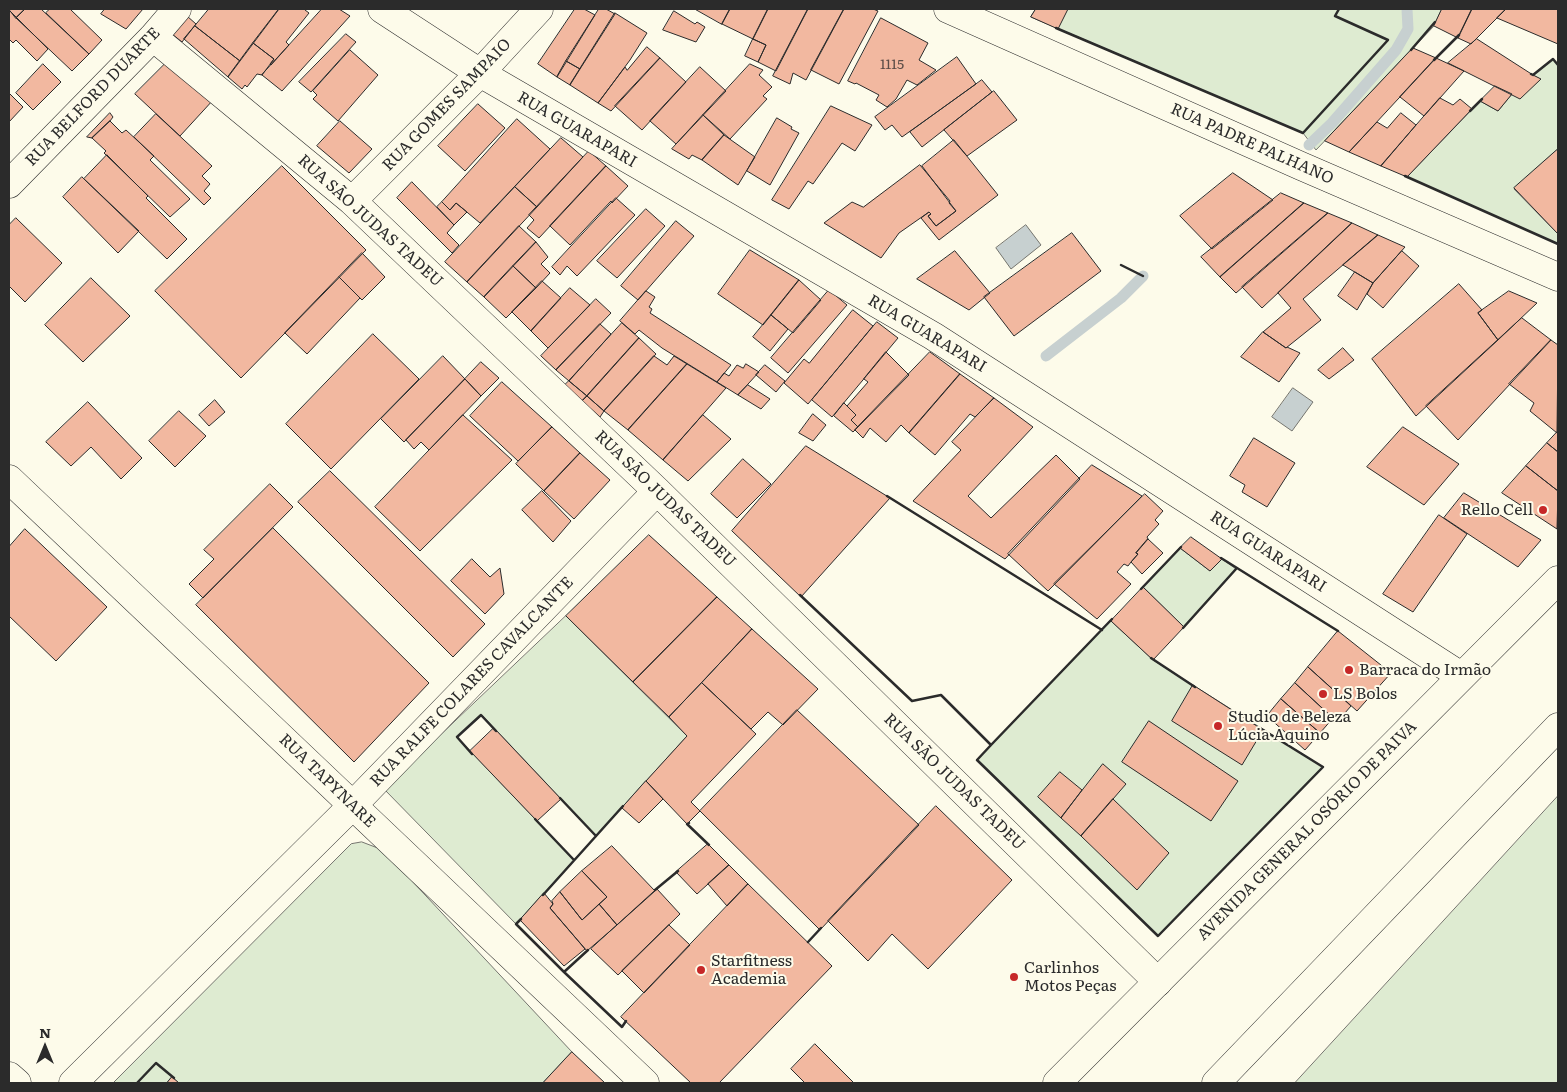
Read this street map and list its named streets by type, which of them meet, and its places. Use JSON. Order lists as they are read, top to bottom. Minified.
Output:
{"streets":{"street":["RUA BELFORD DUARTE","RUA GOMES SAMPAIO","RUA GUARAPARI","RUA PADRE PALHANO","RUA SÃO JUDAS TADEU","RUA RALFE COLARES CAVALCANTE","RUA TAPYNARE","AVENIDA GENERAL OSÓRIO DE PAIVA"]},"crossings":[["RUA BELFORD DUARTE","RUA SÃO JUDAS TADEU"],["RUA GOMES SAMPAIO","RUA GUARAPARI"],["RUA GOMES SAMPAIO","RUA SÃO JUDAS TADEU"],["RUA GUARAPARI","AVENIDA GENERAL OSÓRIO DE PAIVA"],["RUA SÃO JUDAS TADEU","RUA RALFE COLARES CAVALCANTE"],["RUA SÃO JUDAS TADEU","AVENIDA GENERAL OSÓRIO DE PAIVA"],["RUA RALFE COLARES CAVALCANTE","RUA TAPYNARE"]],"places":["Rello Cell","Barraca do Irmão","LS Bolos","Studio de Beleza Lúcia Aquino","Starfitness Academia","Carlinhos Motos Peças"],"house_numbers":["1115"],"north":"top"}
